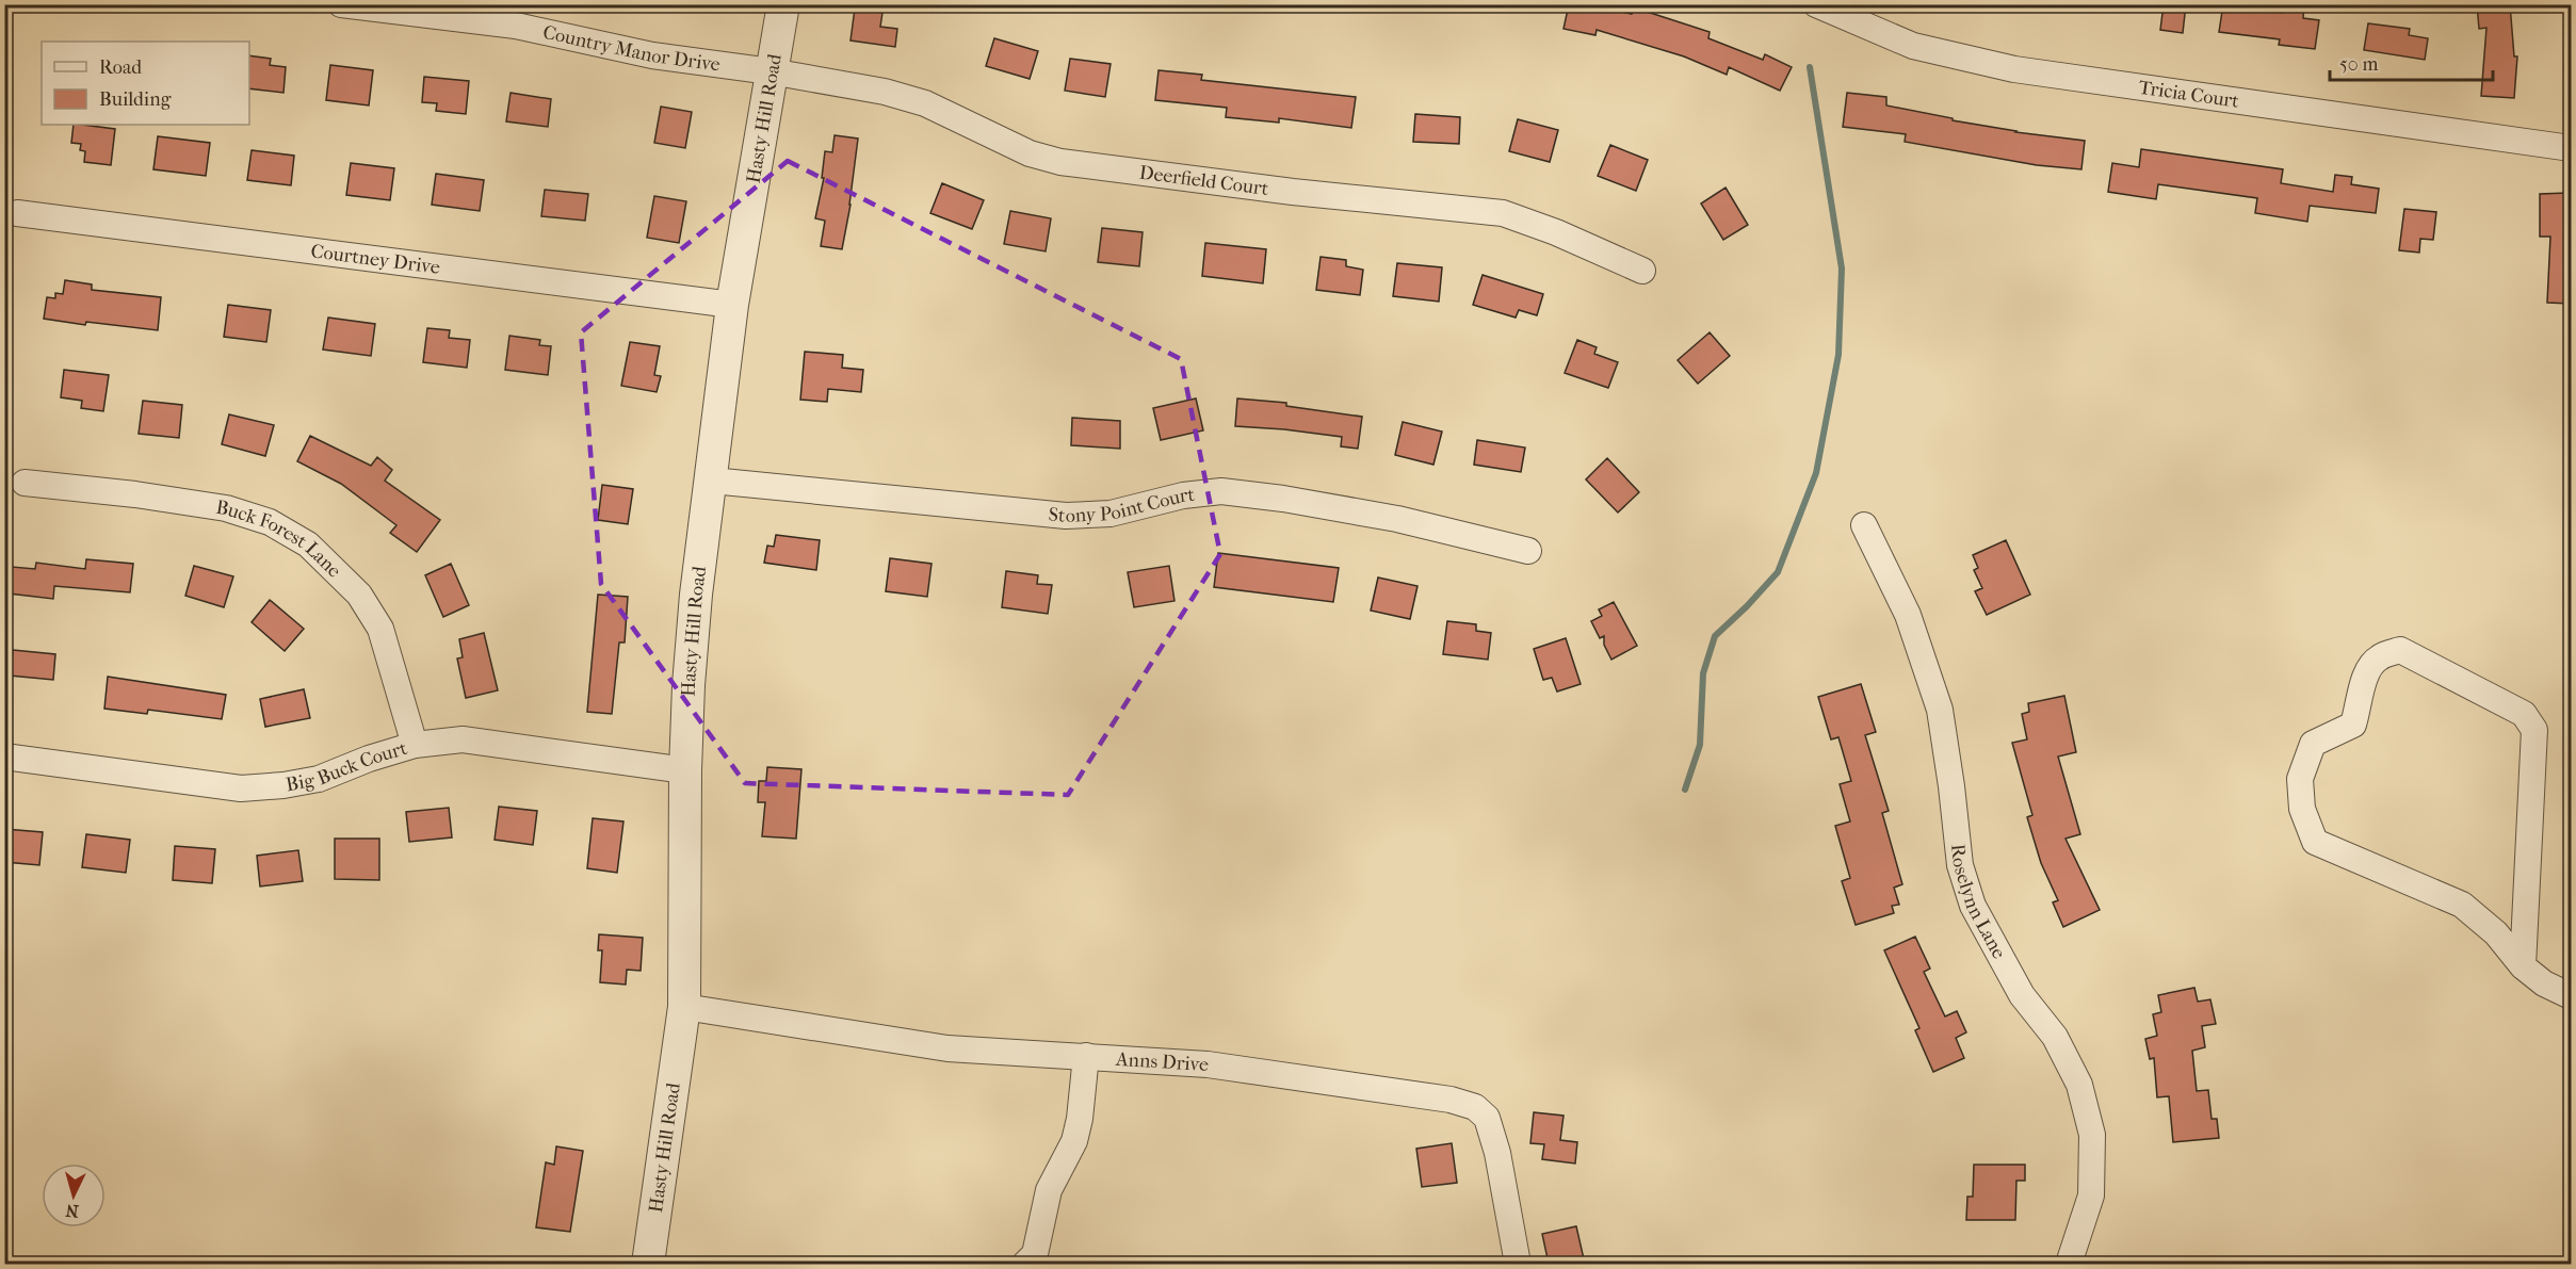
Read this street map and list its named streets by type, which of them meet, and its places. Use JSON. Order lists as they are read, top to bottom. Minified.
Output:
{"streets":{"street":["Country Manor Drive","Tricia Court","Hasty Hill Road","Deerfield Court","Courtney Drive","Stony Point Court","Buck Forest Lane","Big Buck Court","Roselynn Lane","Anns Drive"]},"crossings":[["Country Manor Drive","Hasty Hill Road"],["Country Manor Drive","Deerfield Court"],["Hasty Hill Road","Deerfield Court"],["Hasty Hill Road","Courtney Drive"],["Hasty Hill Road","Stony Point Court"],["Hasty Hill Road","Big Buck Court"],["Hasty Hill Road","Anns Drive"],["Buck Forest Lane","Big Buck Court"]],"legend":["Road","Building"],"scale_bar":"50 m","north":"bottom"}
